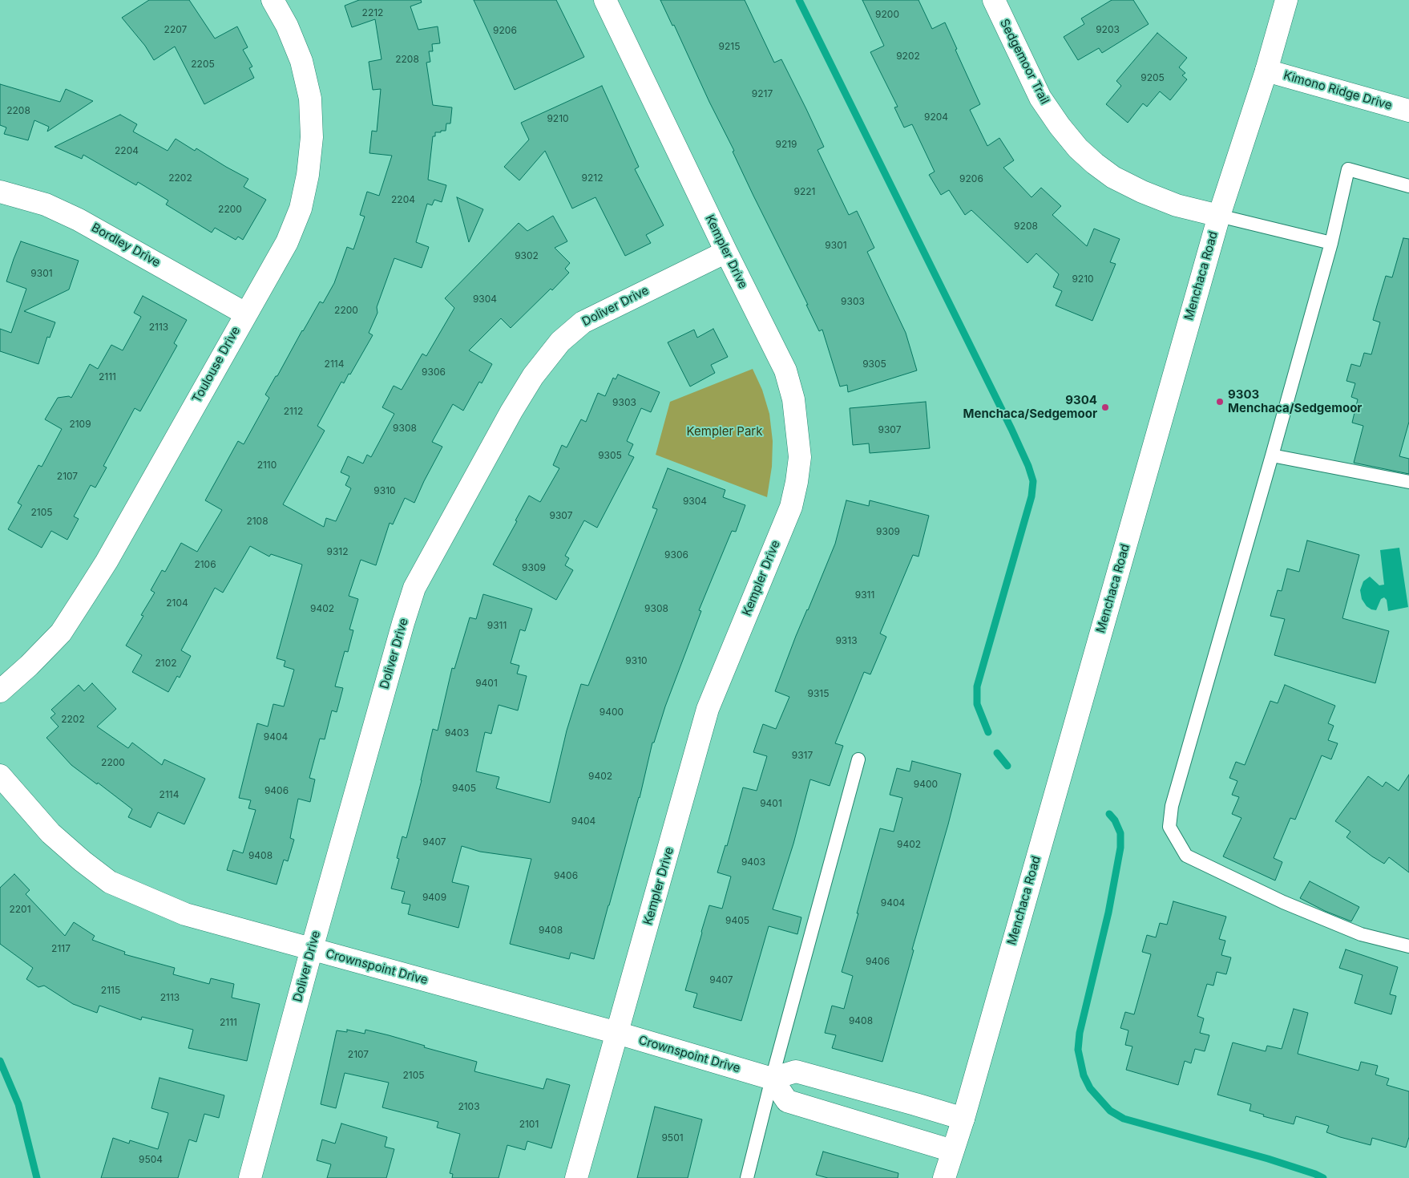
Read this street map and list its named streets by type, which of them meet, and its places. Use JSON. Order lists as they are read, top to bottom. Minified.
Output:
{"streets":{"street":["Sedgemoor Trail","Kimono Ridge Drive","Bordley Drive","Kempler Drive","Menchaca Road","Doliver Drive","Toulouse Drive","Crownspoint Drive"]},"crossings":[["Sedgemoor Trail","Menchaca Road"],["Kimono Ridge Drive","Menchaca Road"],["Bordley Drive","Toulouse Drive"],["Kempler Drive","Doliver Drive"],["Kempler Drive","Crownspoint Drive"],["Doliver Drive","Crownspoint Drive"]],"parks":["Kempler Park"],"places":["9303 Menchaca/Sedgemoor","9304 Menchaca/Sedgemoor"],"house_numbers":["2212","9200","2207","9203","9206","9215","9202","2208","2205","9205","9217","2208","9204","9210","9219","2204","2202","9212","9206","9221","2204","2200","9208","9301","9302","9301","9210","9304","9303","2200","2113","2114","9305","9306","2111","9303","2112","2109","9308","9307","9305","2110","2107","9310","9304","2105","9307","2108","9309","9312","9306","2106","9309","9311","2104","9402","9308","9311","9313","9310","2102","9401","9315","9400","2202","9403","9404","9317","2200","9402","9400","9405","9406","2114","9401","9404","9407","9402","9408","9403","9406","9409","9404","2201","9405","9408","2117","9406","9407","2115","2113","9408","2111","2107","2105","2103","2101","9501","9504"]}
